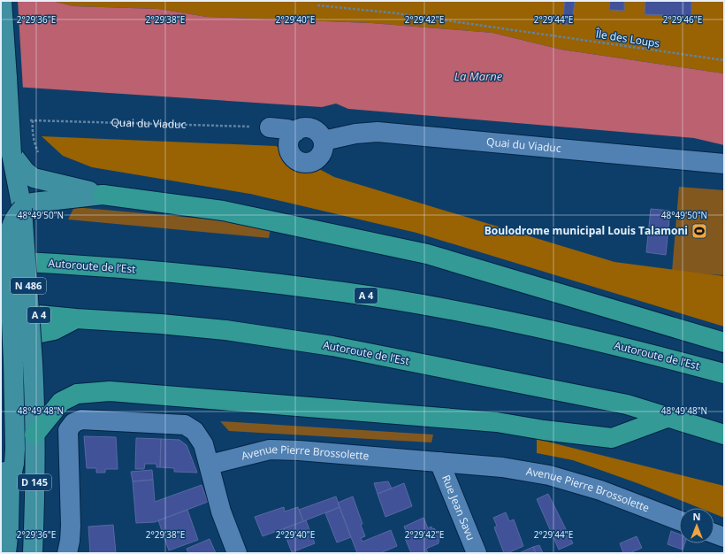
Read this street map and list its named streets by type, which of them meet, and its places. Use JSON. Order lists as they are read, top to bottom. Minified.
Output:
{"streets":{"highway":["Autoroute de l’Est","A 4"],"main road":["N 486","D 145"],"street":["Quai du Viaduc","Avenue Pierre Brossolette","Rue Jean Savu"],"path":["Île des Loups"]},"crossings":[["N 486","D 145"],["Avenue Pierre Brossolette","Rue Jean Savu"]],"water":["La Marne"],"places":{"sports":["Boulodrome municipal Louis Talamoni"]},"north":"top","coordinates":["2°29'36\"E","2°29'38\"E","2°29'40\"E","2°29'42\"E","2°29'44\"E","2°29'46\"E","48°49'50\"N","48°49'48\"N"]}
